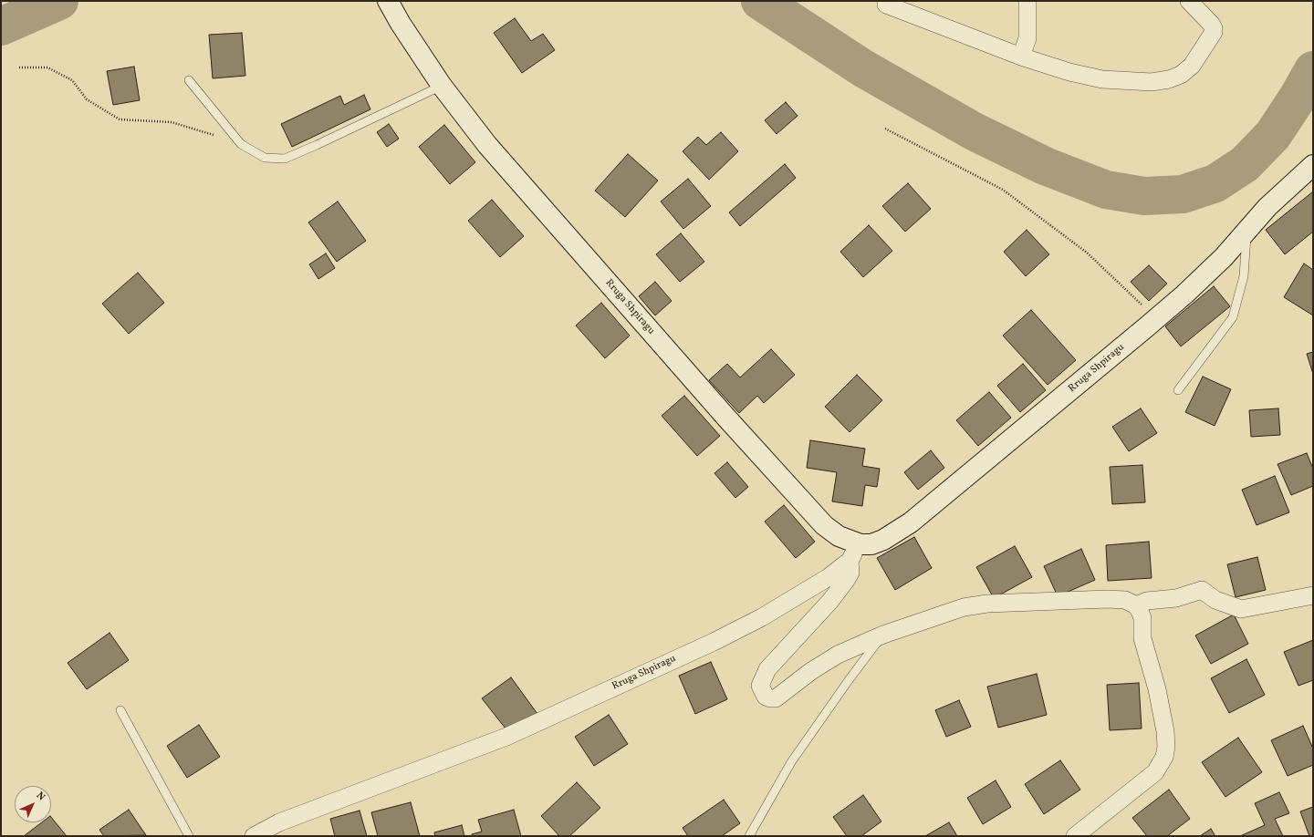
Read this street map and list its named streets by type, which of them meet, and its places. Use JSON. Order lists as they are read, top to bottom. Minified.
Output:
{"streets":{"street":["Rruga Shpiragu"]},"north":"top right"}
